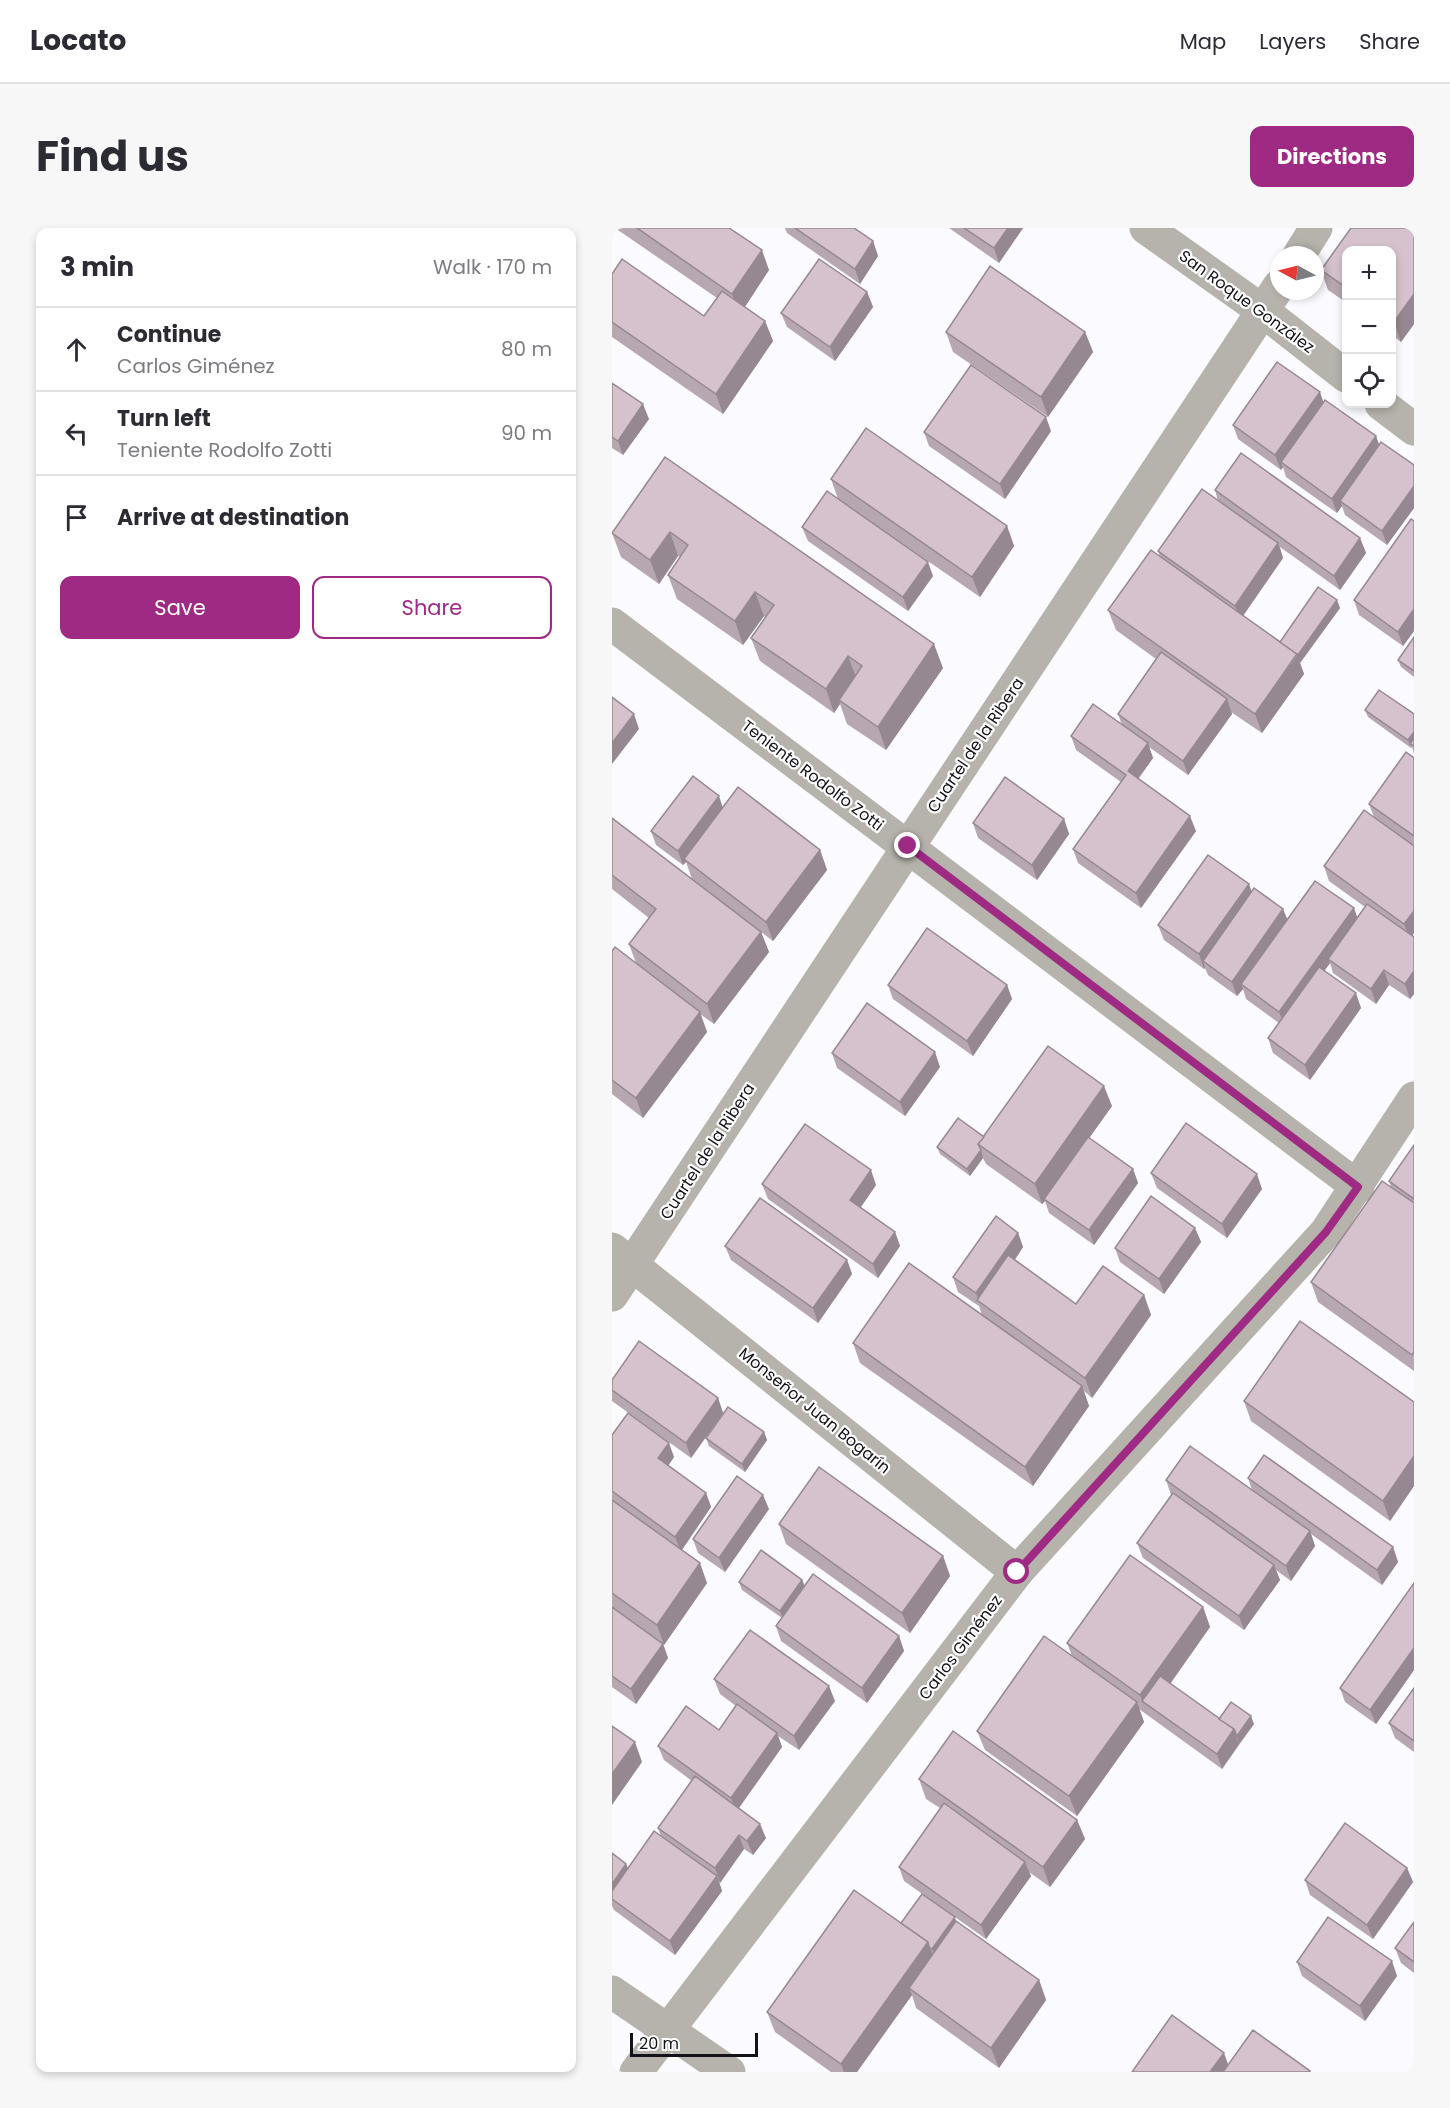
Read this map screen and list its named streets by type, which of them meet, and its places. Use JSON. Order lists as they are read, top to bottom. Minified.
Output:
{"streets":{"street":["San Roque González","Cuartel de la Ribera","Teniente Rodolfo Zotti","Monseñor Juan Bogarín","Carlos Giménez"]},"crossings":[["Cuartel de la Ribera","Teniente Rodolfo Zotti"],["Cuartel de la Ribera","Monseñor Juan Bogarín"],["Teniente Rodolfo Zotti","Carlos Giménez"],["Monseñor Juan Bogarín","Carlos Giménez"]],"scale_bar":"20 m","north":"left","page":{"header":"Locato","nav":["Map","Layers","Share"],"title":"Find us","buttons":["Directions",["Save","Share"]],"heading":["3 min","Walk · 170 m"],"map_buttons":["+","−"],"list":[["Continue","Carlos Giménez","80 m"],["Turn left","Teniente Rodolfo Zotti","90 m"],"Arrive at destination"],"scale":"20 m"}}
